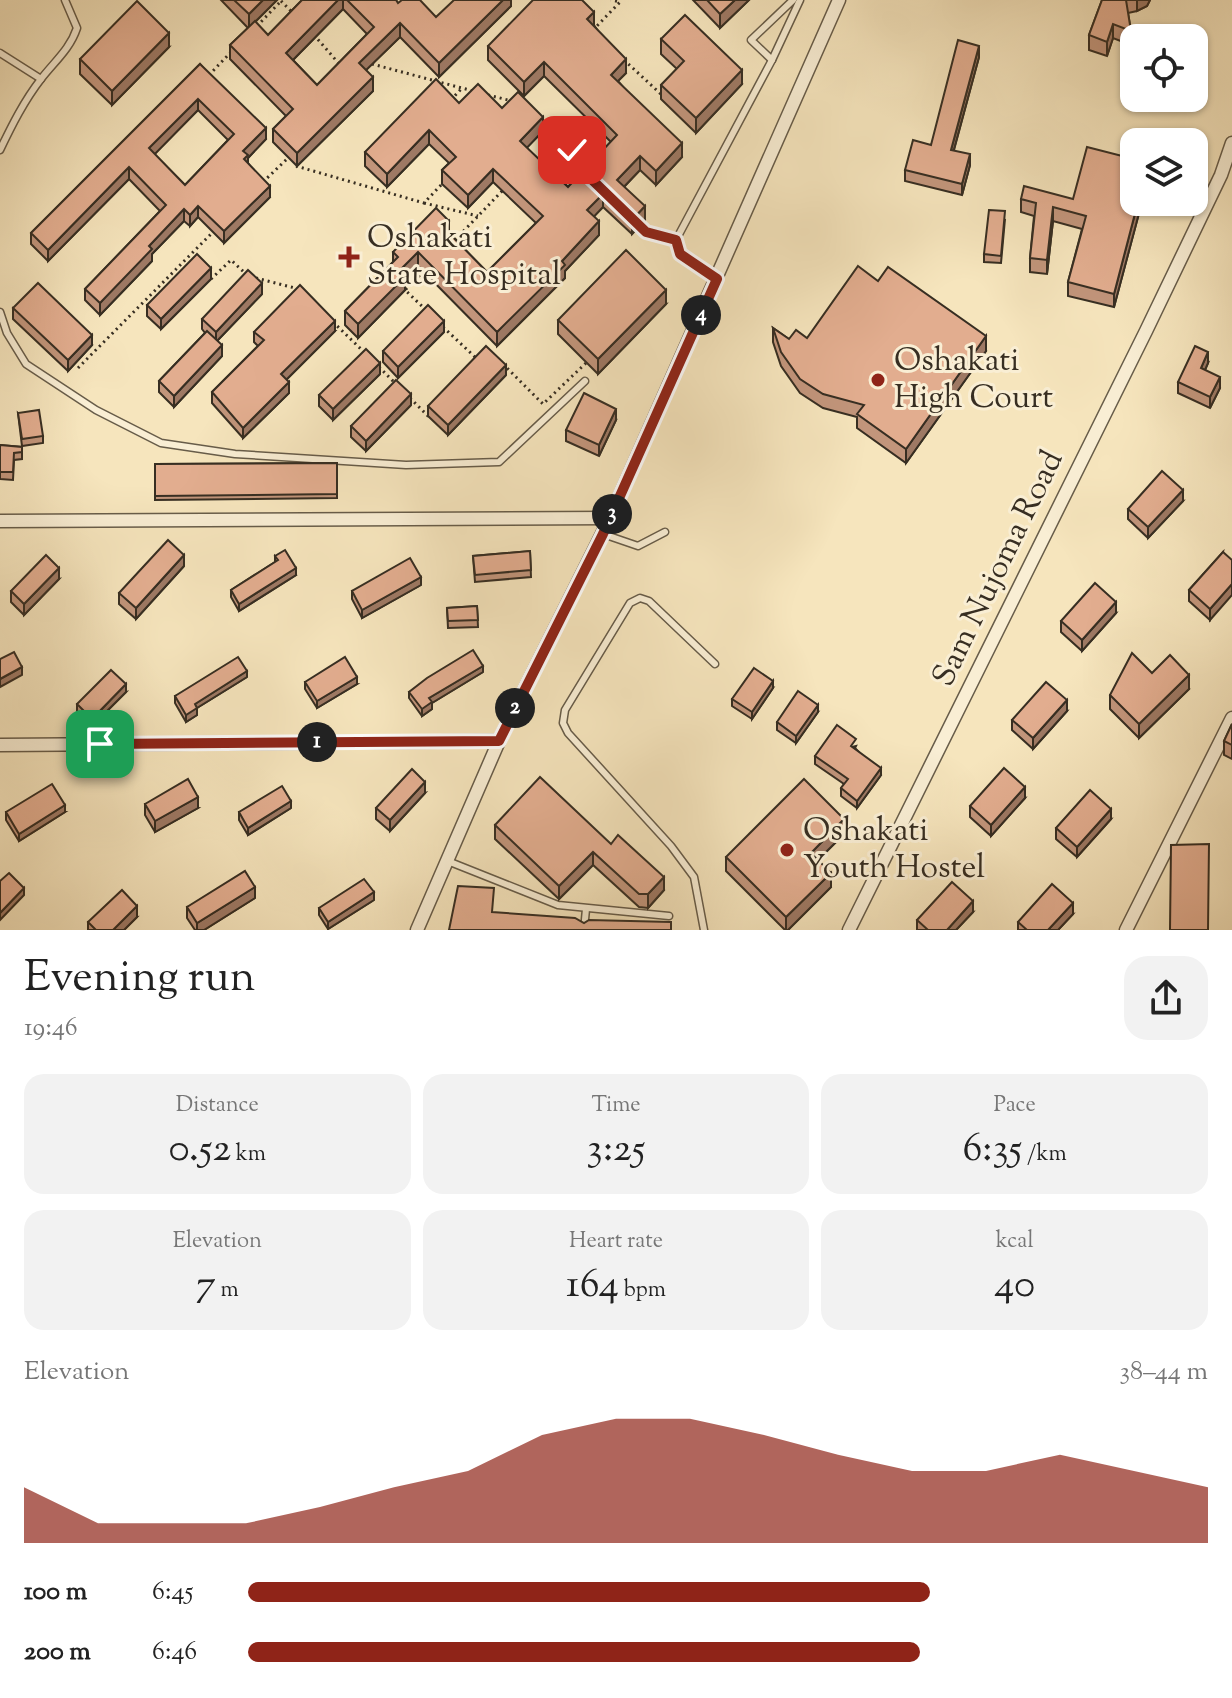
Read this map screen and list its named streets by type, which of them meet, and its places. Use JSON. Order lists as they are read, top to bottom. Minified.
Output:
{"streets":{"street":["Sam Nujoma Road"]},"places":{"health":["Oshakati State Hospital"],"other":["Oshakati High Court","Oshakati Youth Hostel"]},"page":{"pins":["4","3","2","1"],"heading":["Evening run","19:46"],"stats":[["Distance","0.52 km"],["Time","3:25"],["Pace","6:35 /km"],["Elevation","7 m"],["Heart rate","164 bpm"],["kcal","40"]],"chart":["Elevation","38–44 m"],"list":[{"name":"100 m","note":"6:45"},{"name":"200 m","note":"6:46"}]}}
